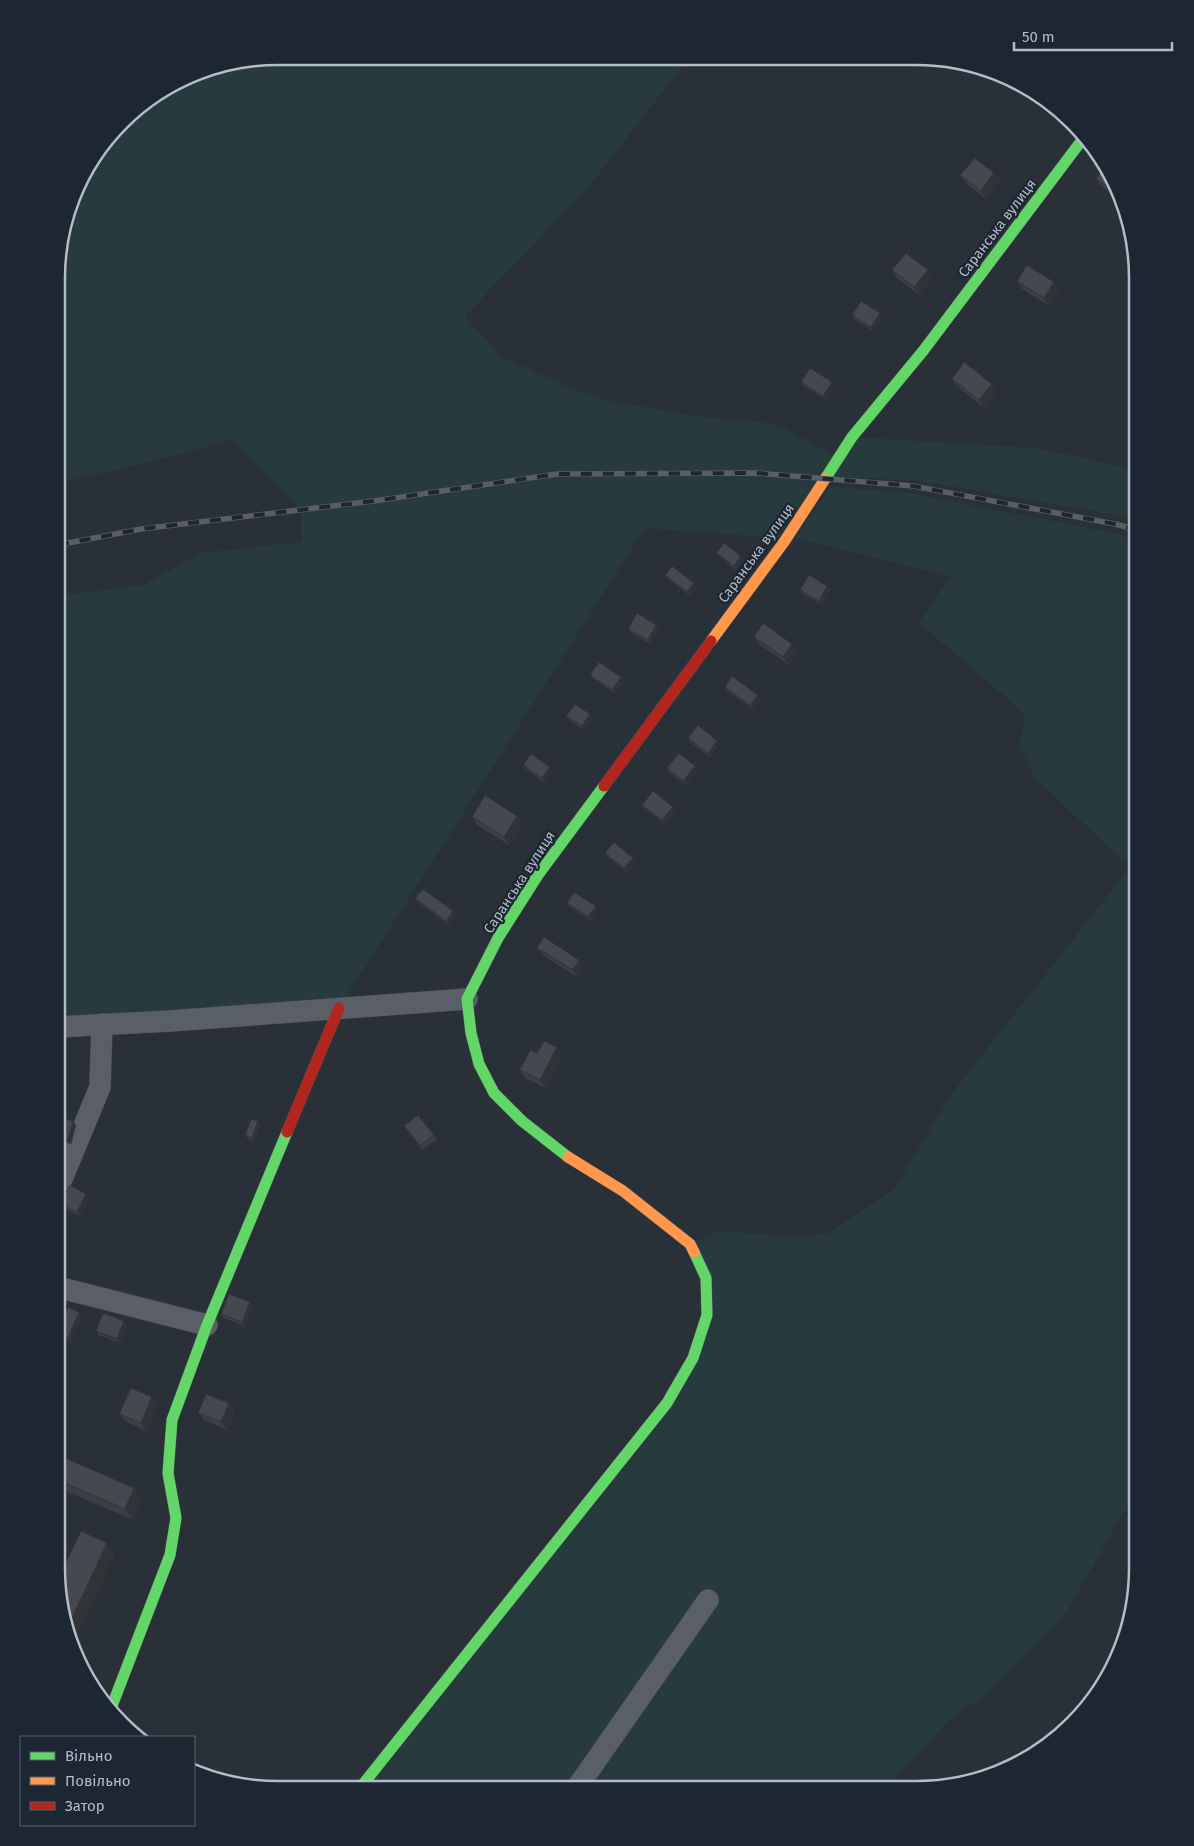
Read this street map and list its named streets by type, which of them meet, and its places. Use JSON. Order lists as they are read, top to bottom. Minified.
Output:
{"streets":{"street":["Саранська вулиця"]},"legend":["Вільно","Повільно","Затор"],"scale_bar":"50 m"}
